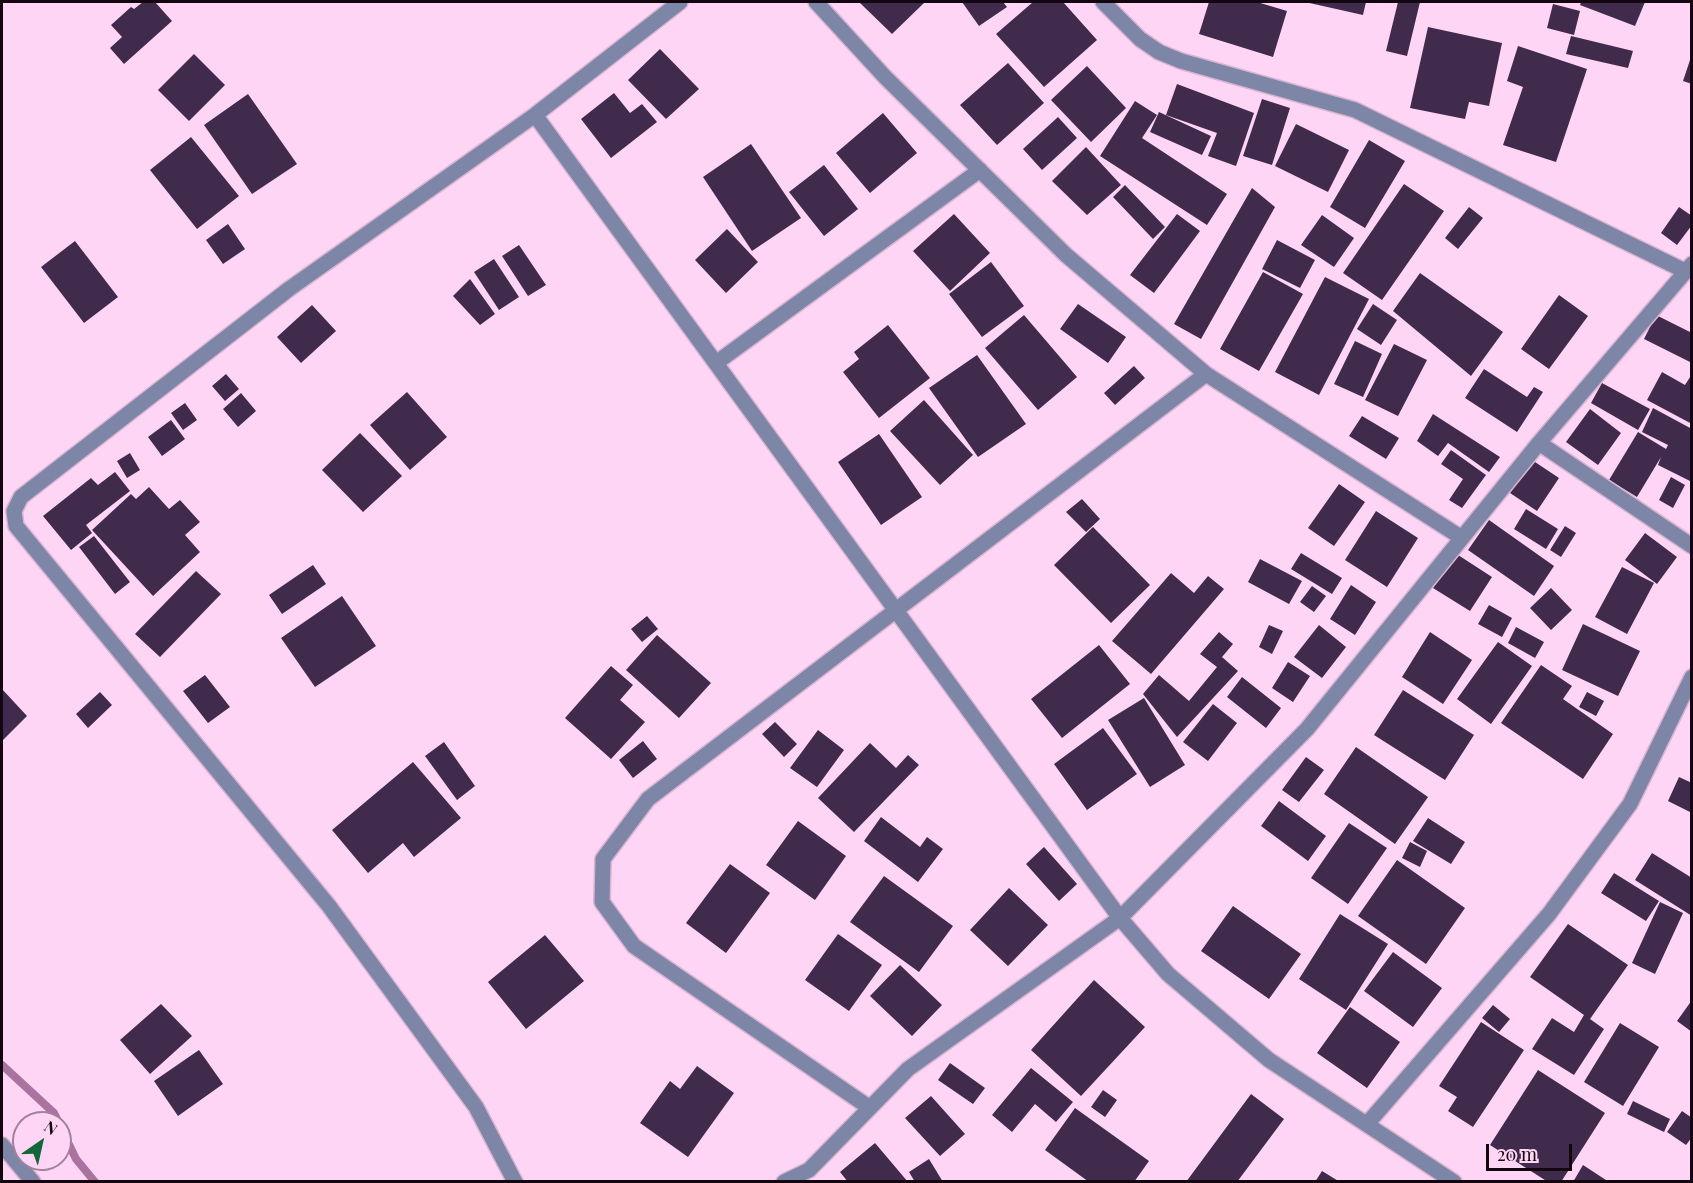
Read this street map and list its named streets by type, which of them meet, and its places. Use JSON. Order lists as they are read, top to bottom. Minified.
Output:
{"scale_bar":"20 m","north":"top right"}
